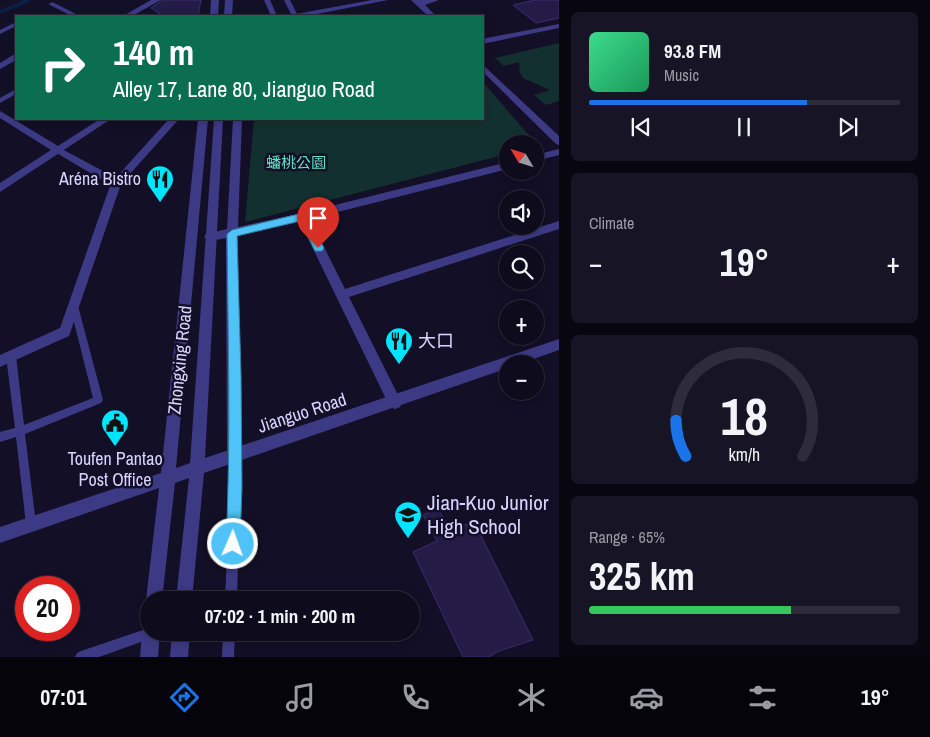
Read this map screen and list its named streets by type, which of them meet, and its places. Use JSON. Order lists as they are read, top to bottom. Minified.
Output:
{"streets":{"street":["Zhongxing Road","Jianguo Road"]},"crossings":[["Zhongxing Road","Jianguo Road"]],"parks":["蟠桃公園"],"places":{"restaurant":["Aréna Bistro","大口"],"public building":["Toufen Pantao Post Office"],"school or university":["Jian-Kuo Junior High School"]},"north":"top left","page":{"turn":["140 m","Alley 17, Lane 80, Jianguo Road"],"song":["93.8 FM","Music"],"map_buttons":["+","−"],"tile":["Climate",["Range · 65%","325 km"]],"heat":["−","19°","+"],"limit":"20","trip":"07:02 · 1 min · 200 m","tabs":["07:01","19°"],"gauge":["18","km/h"]}}
